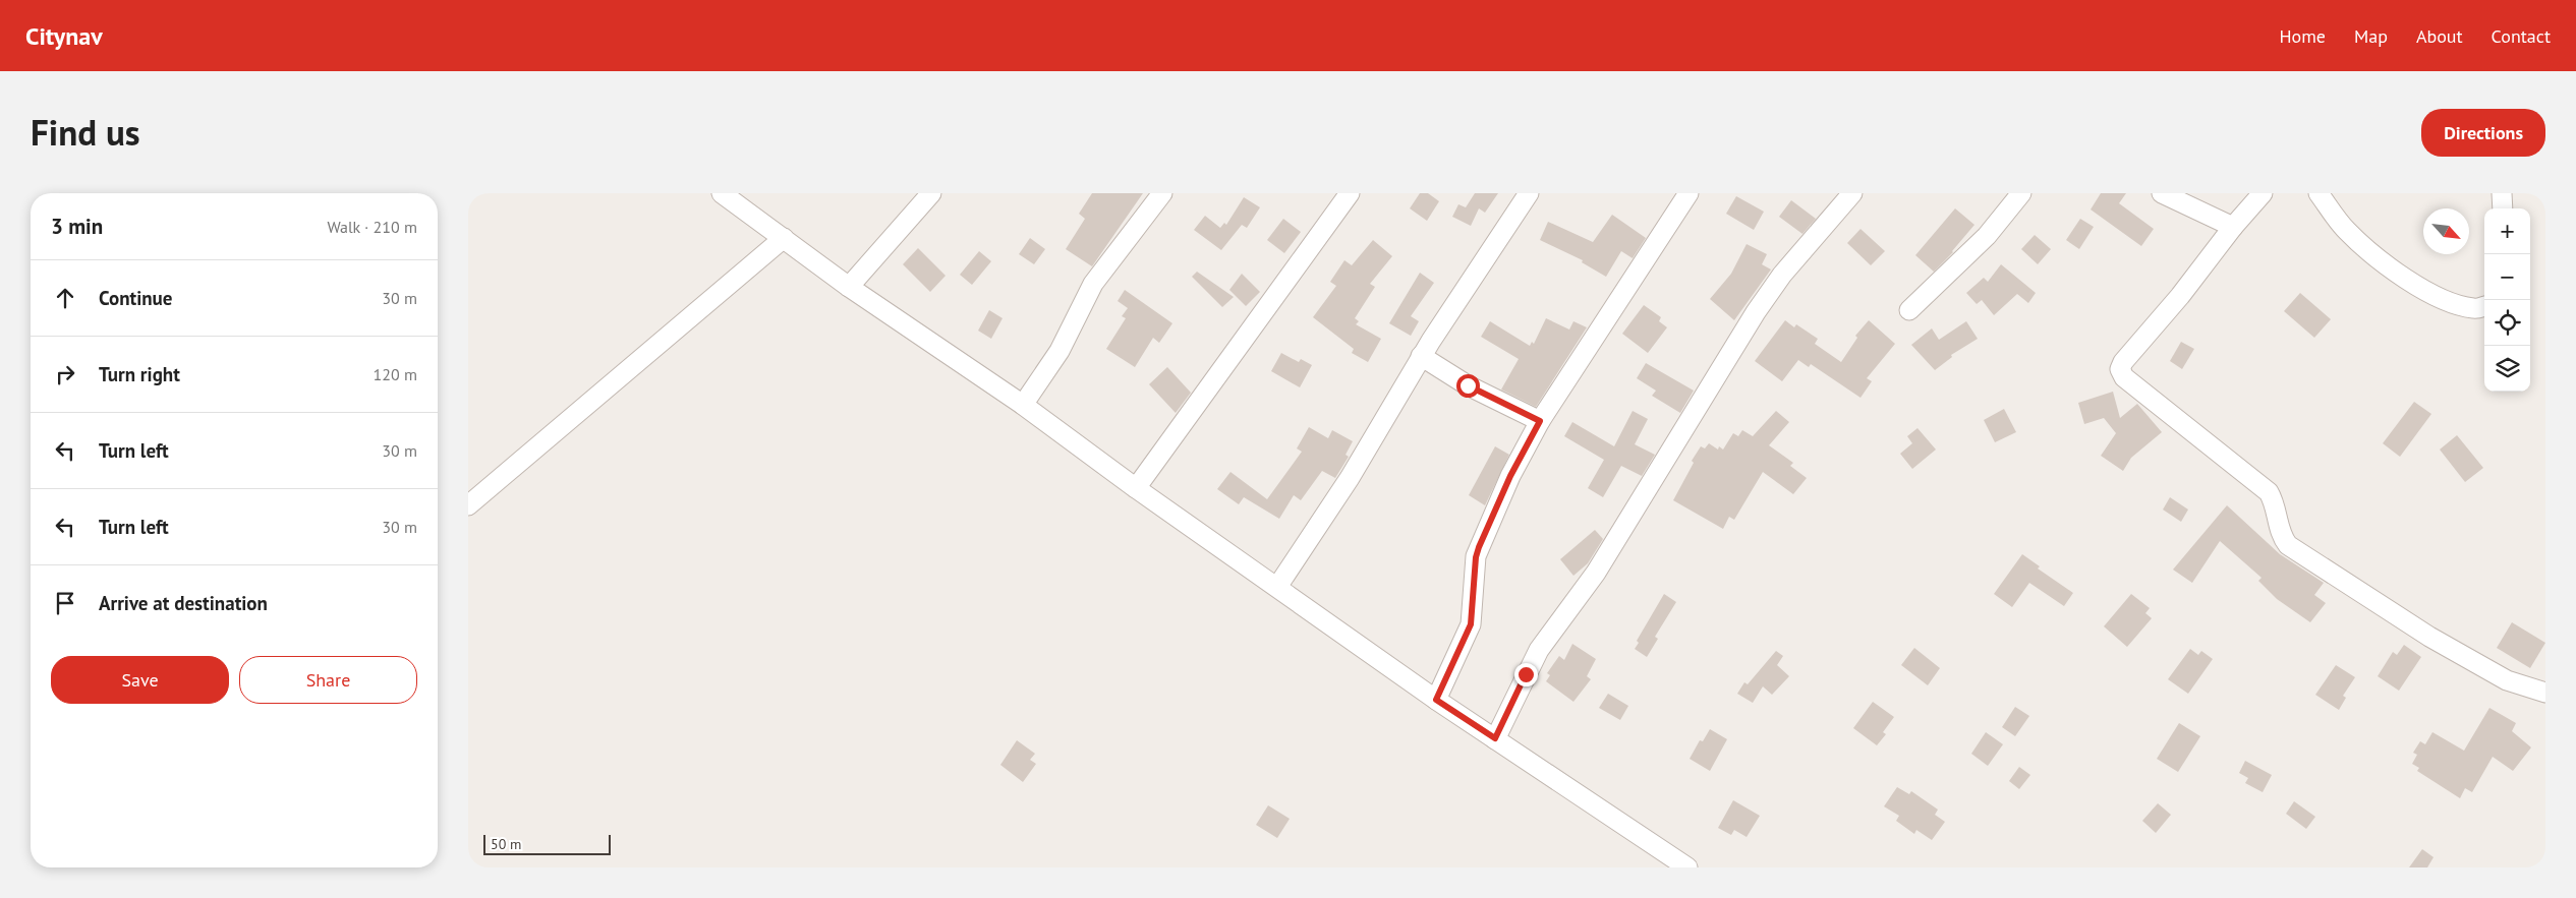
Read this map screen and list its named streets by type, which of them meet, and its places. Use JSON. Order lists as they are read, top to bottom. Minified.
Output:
{"scale_bar":"50 m","north":"bottom right","page":{"header":"Citynav","nav":["Home","Map","About","Contact"],"title":"Find us","buttons":["Directions",["Save","Share"]],"heading":["3 min","Walk · 210 m"],"map_buttons":["+","−"],"list":[["Continue","30 m"],["Turn right","120 m"],["Turn left","30 m"],["Turn left","30 m"],"Arrive at destination"],"scale":"50 m"}}
